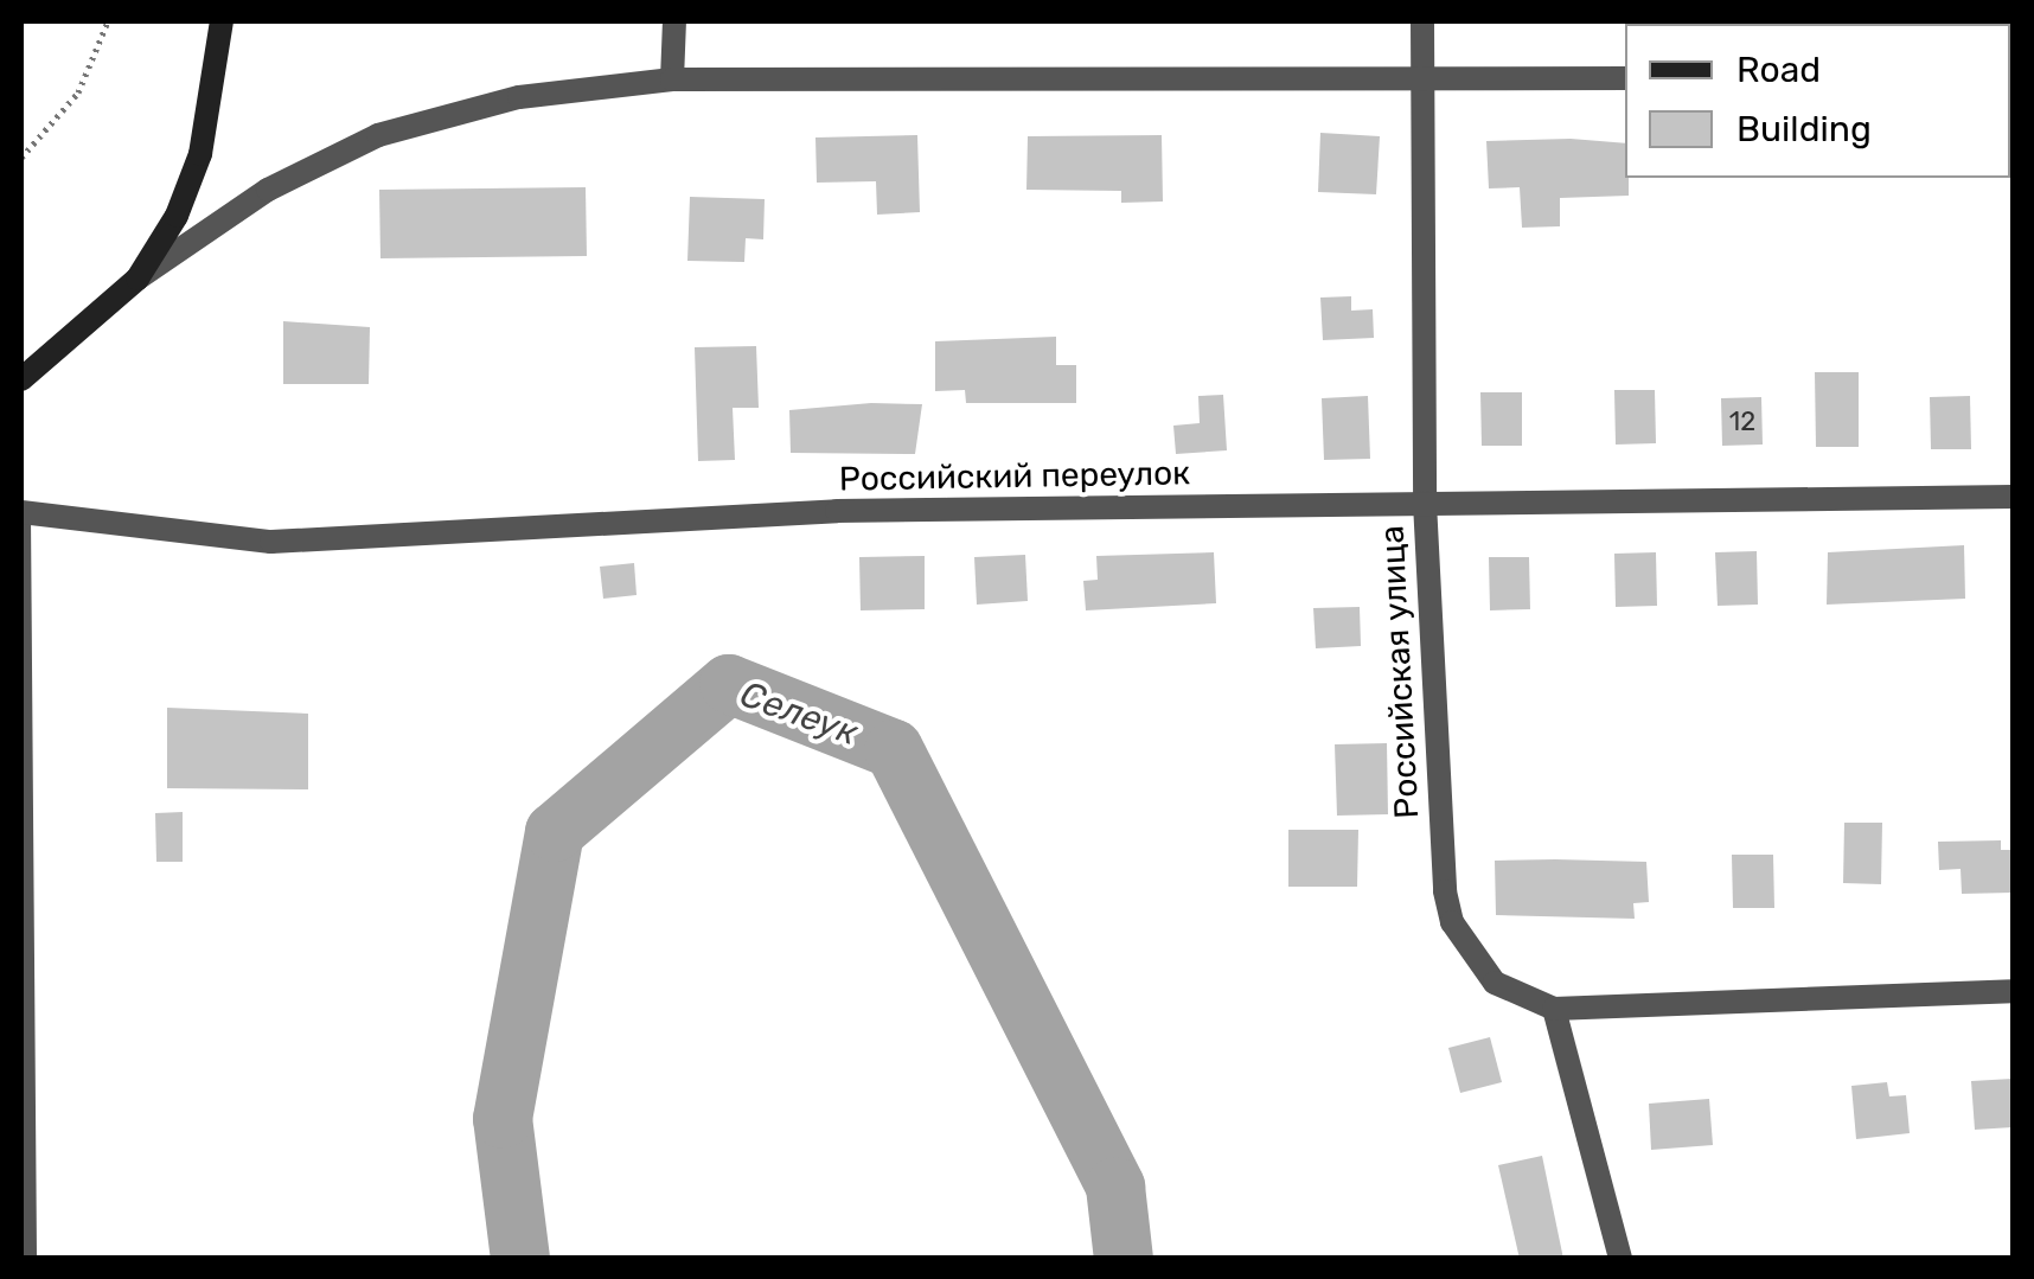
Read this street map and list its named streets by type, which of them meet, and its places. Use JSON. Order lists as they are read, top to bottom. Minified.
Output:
{"streets":{"street":["Российский переулок","Российская улица"]},"crossings":[["Российский переулок","Российская улица"]],"water":["Селеук"],"house_numbers":["12"],"legend":["Road","Building"]}
